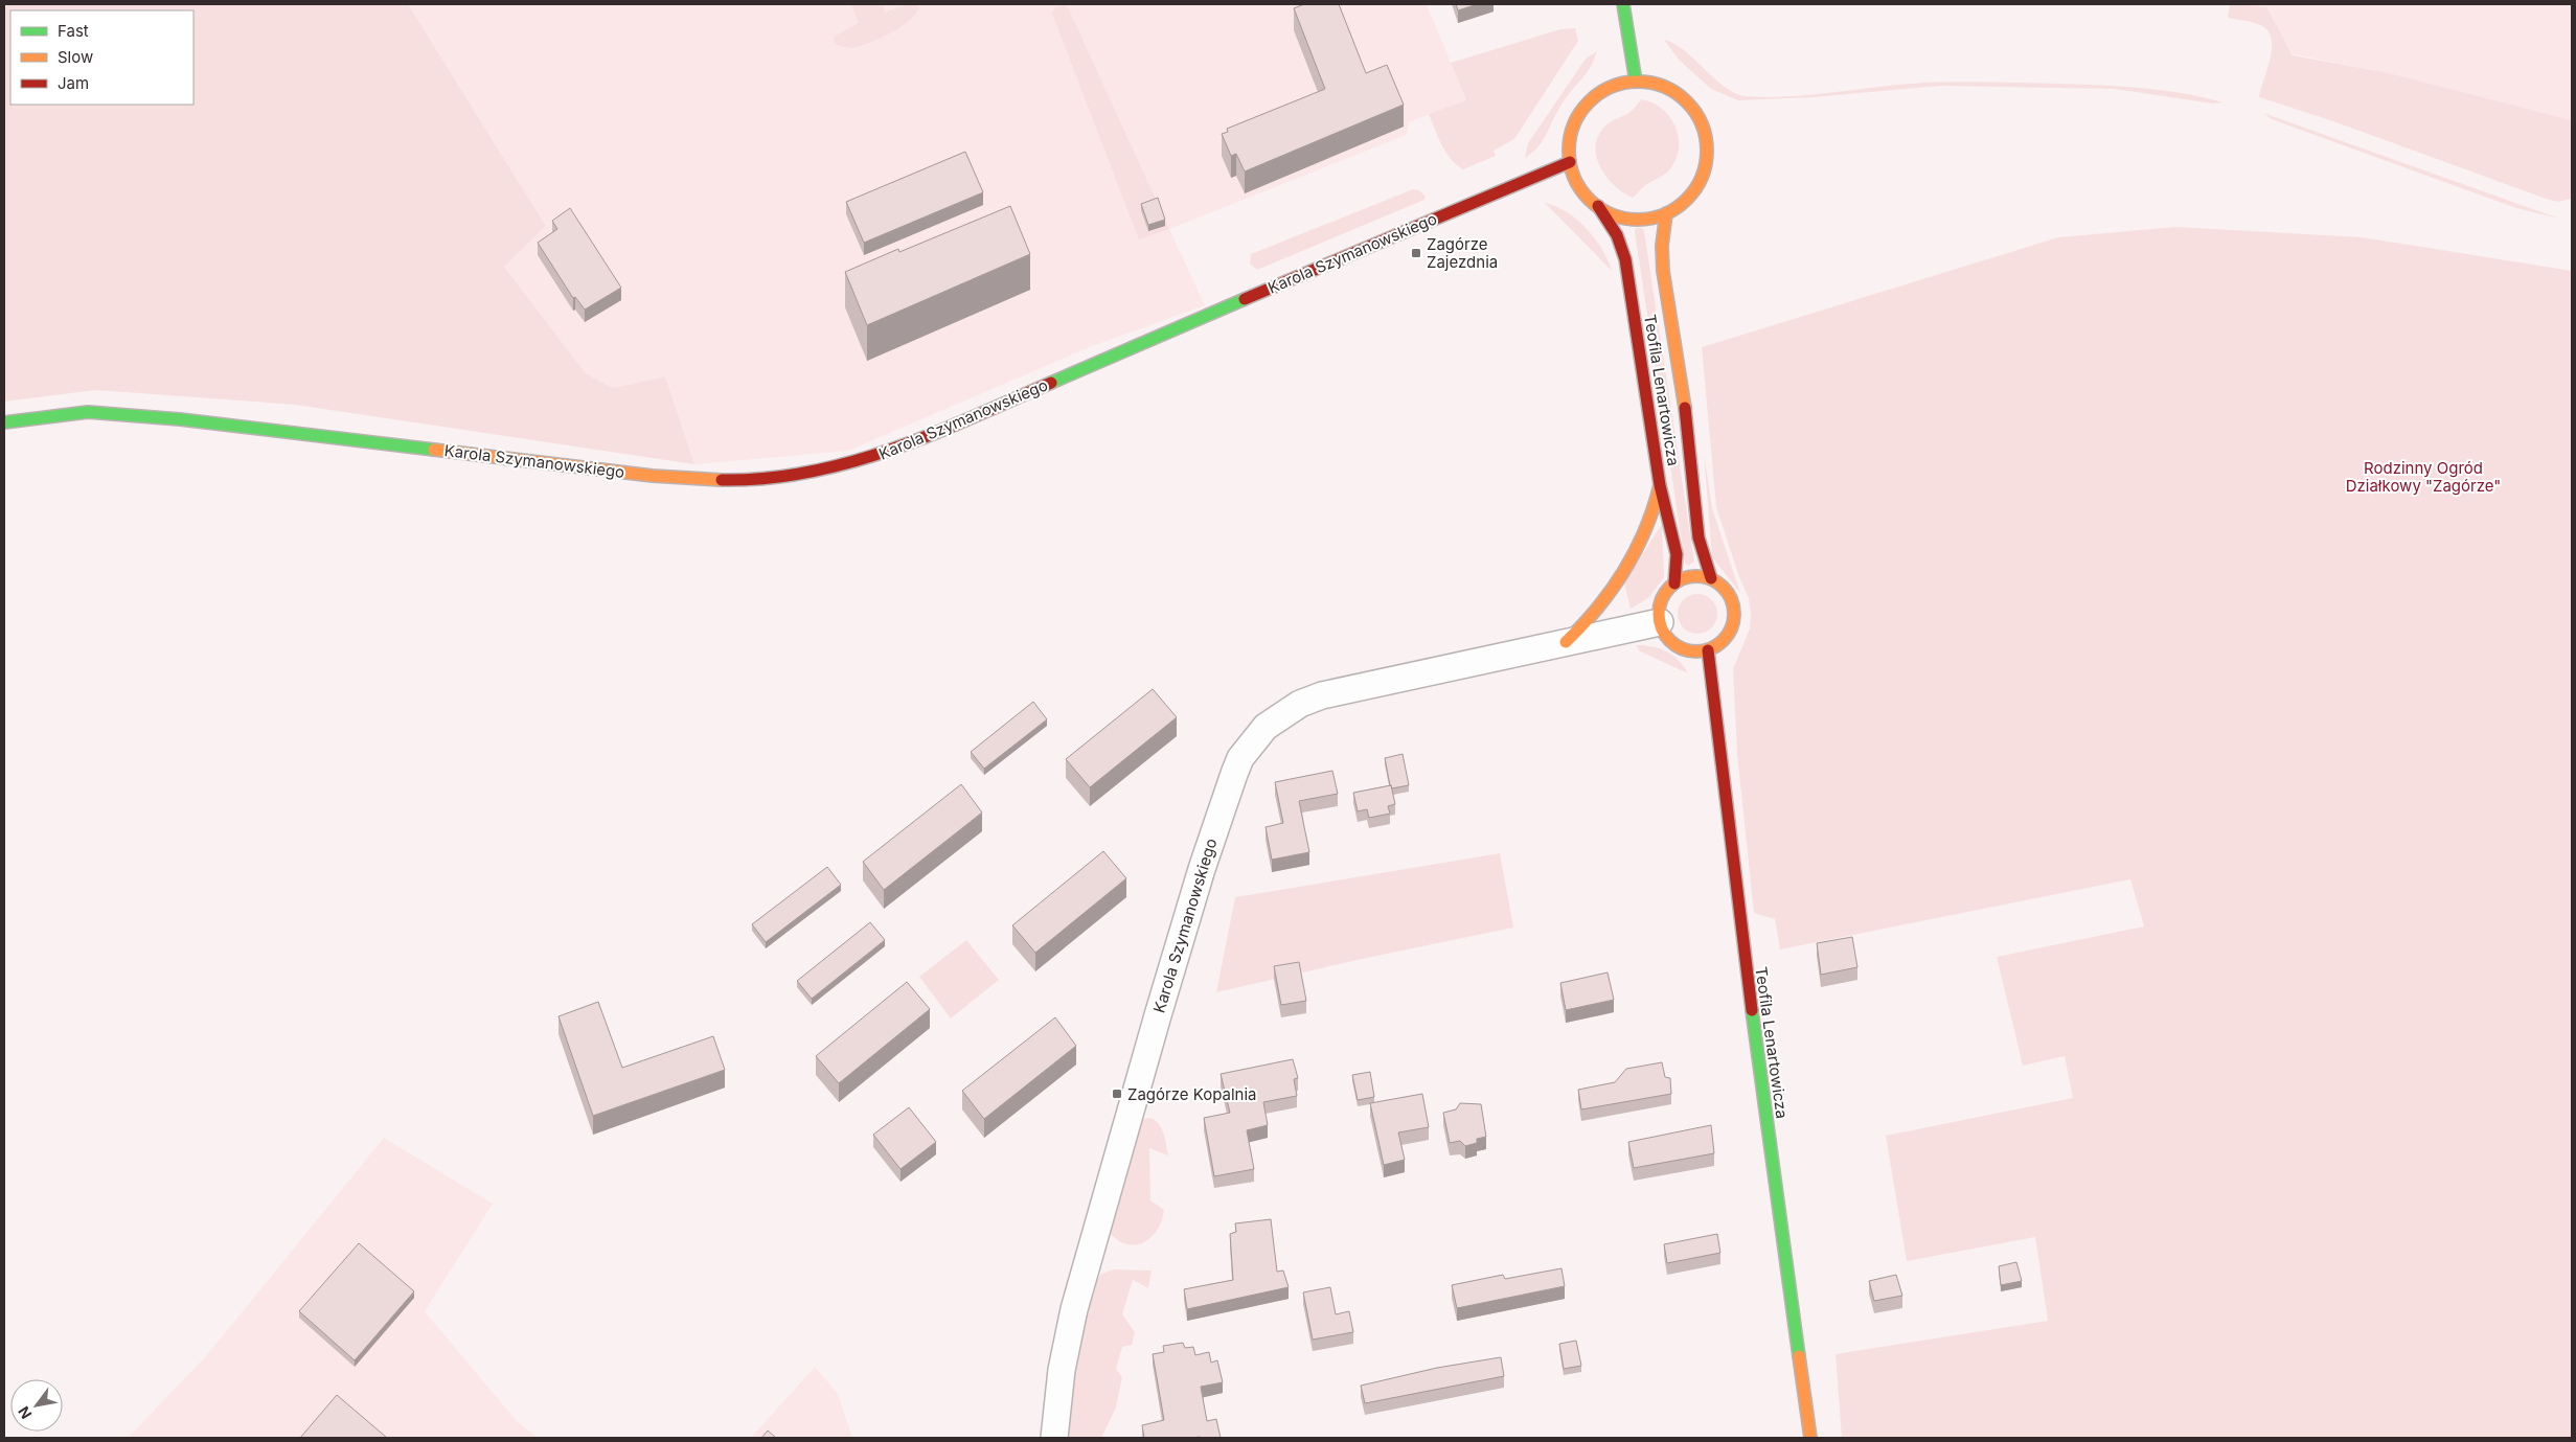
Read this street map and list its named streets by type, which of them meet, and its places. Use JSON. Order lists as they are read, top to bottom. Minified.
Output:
{"streets":{"street":["Karola Szymanowskiego","Teofila Lenartowicza"]},"crossings":[["Karola Szymanowskiego","Teofila Lenartowicza"]],"parks":["Rodzinny Ogród Działkowy \"Zagórze\""],"places":{"transit":["Zagórze Zajezdnia","Zagórze Kopalnia"]},"legend":["Fast","Slow","Jam"],"north":"bottom left"}
